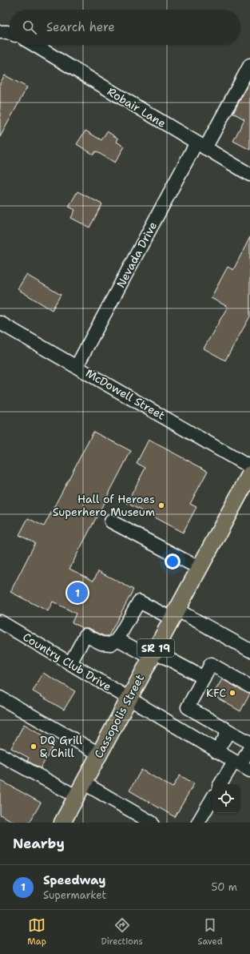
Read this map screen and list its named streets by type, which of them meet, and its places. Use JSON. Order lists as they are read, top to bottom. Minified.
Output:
{"streets":{"main road":["SR 19","Cassopolis Street"],"street":["Robair Lane","Nevada Drive","McDowell Street","Country Club Drive"]},"crossings":[["Robair Lane","Nevada Drive"],["Nevada Drive","McDowell Street"],["Country Club Drive","Cassopolis Street"]],"places":["Hall of Heroes Superhero Museum","KFC","DQ Grill & Chill"],"page":{"search":"Search here","pins":"1","heading":"Nearby","list":[{"mark":"1","name":"Speedway","note":"Supermarket","value":"50 m"}],"nav":["Map","Directions","Saved"]}}
